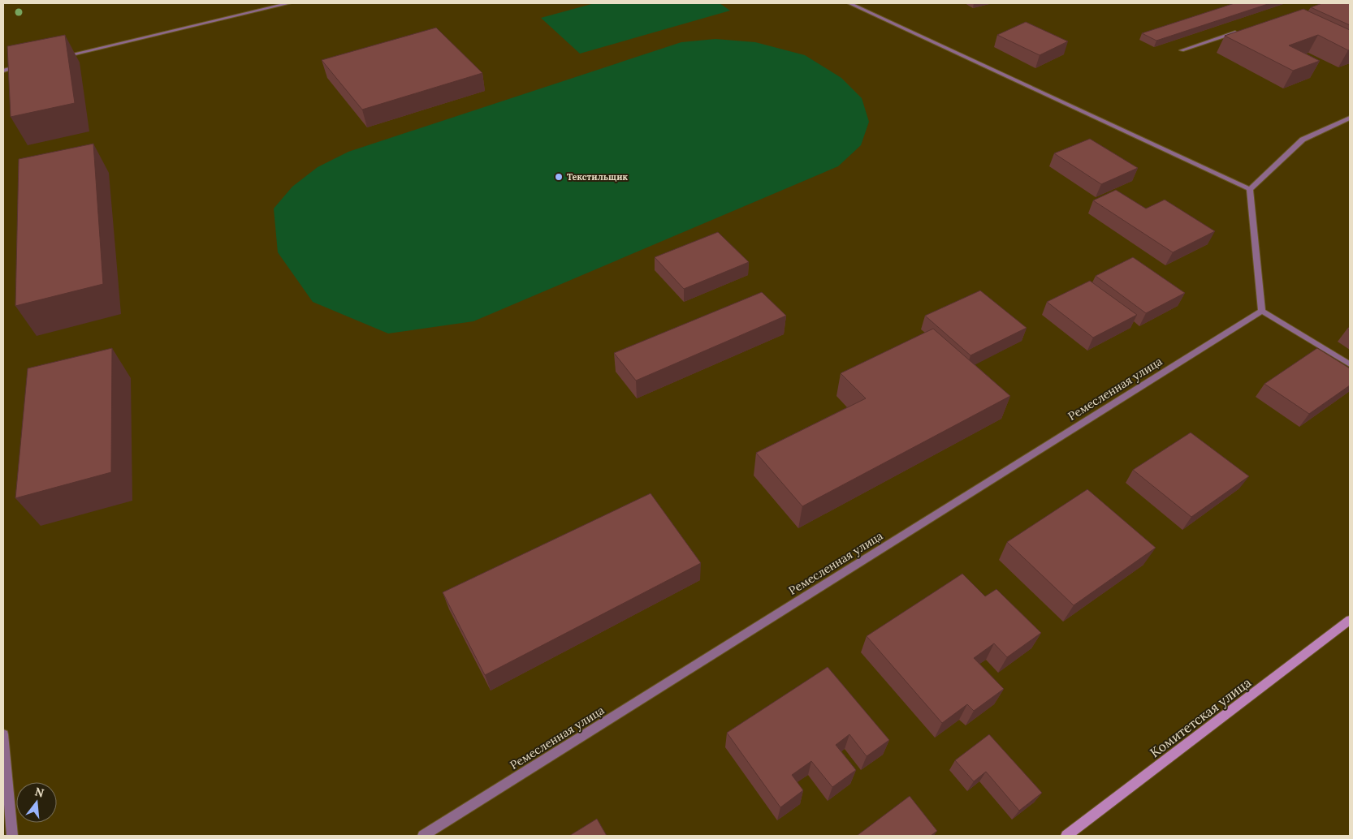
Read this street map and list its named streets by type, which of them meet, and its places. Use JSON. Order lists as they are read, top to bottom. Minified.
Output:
{"streets":{"street":["Ремесленная улица","Комитетская улица"]},"places":["Текстильщик"],"north":"top"}
